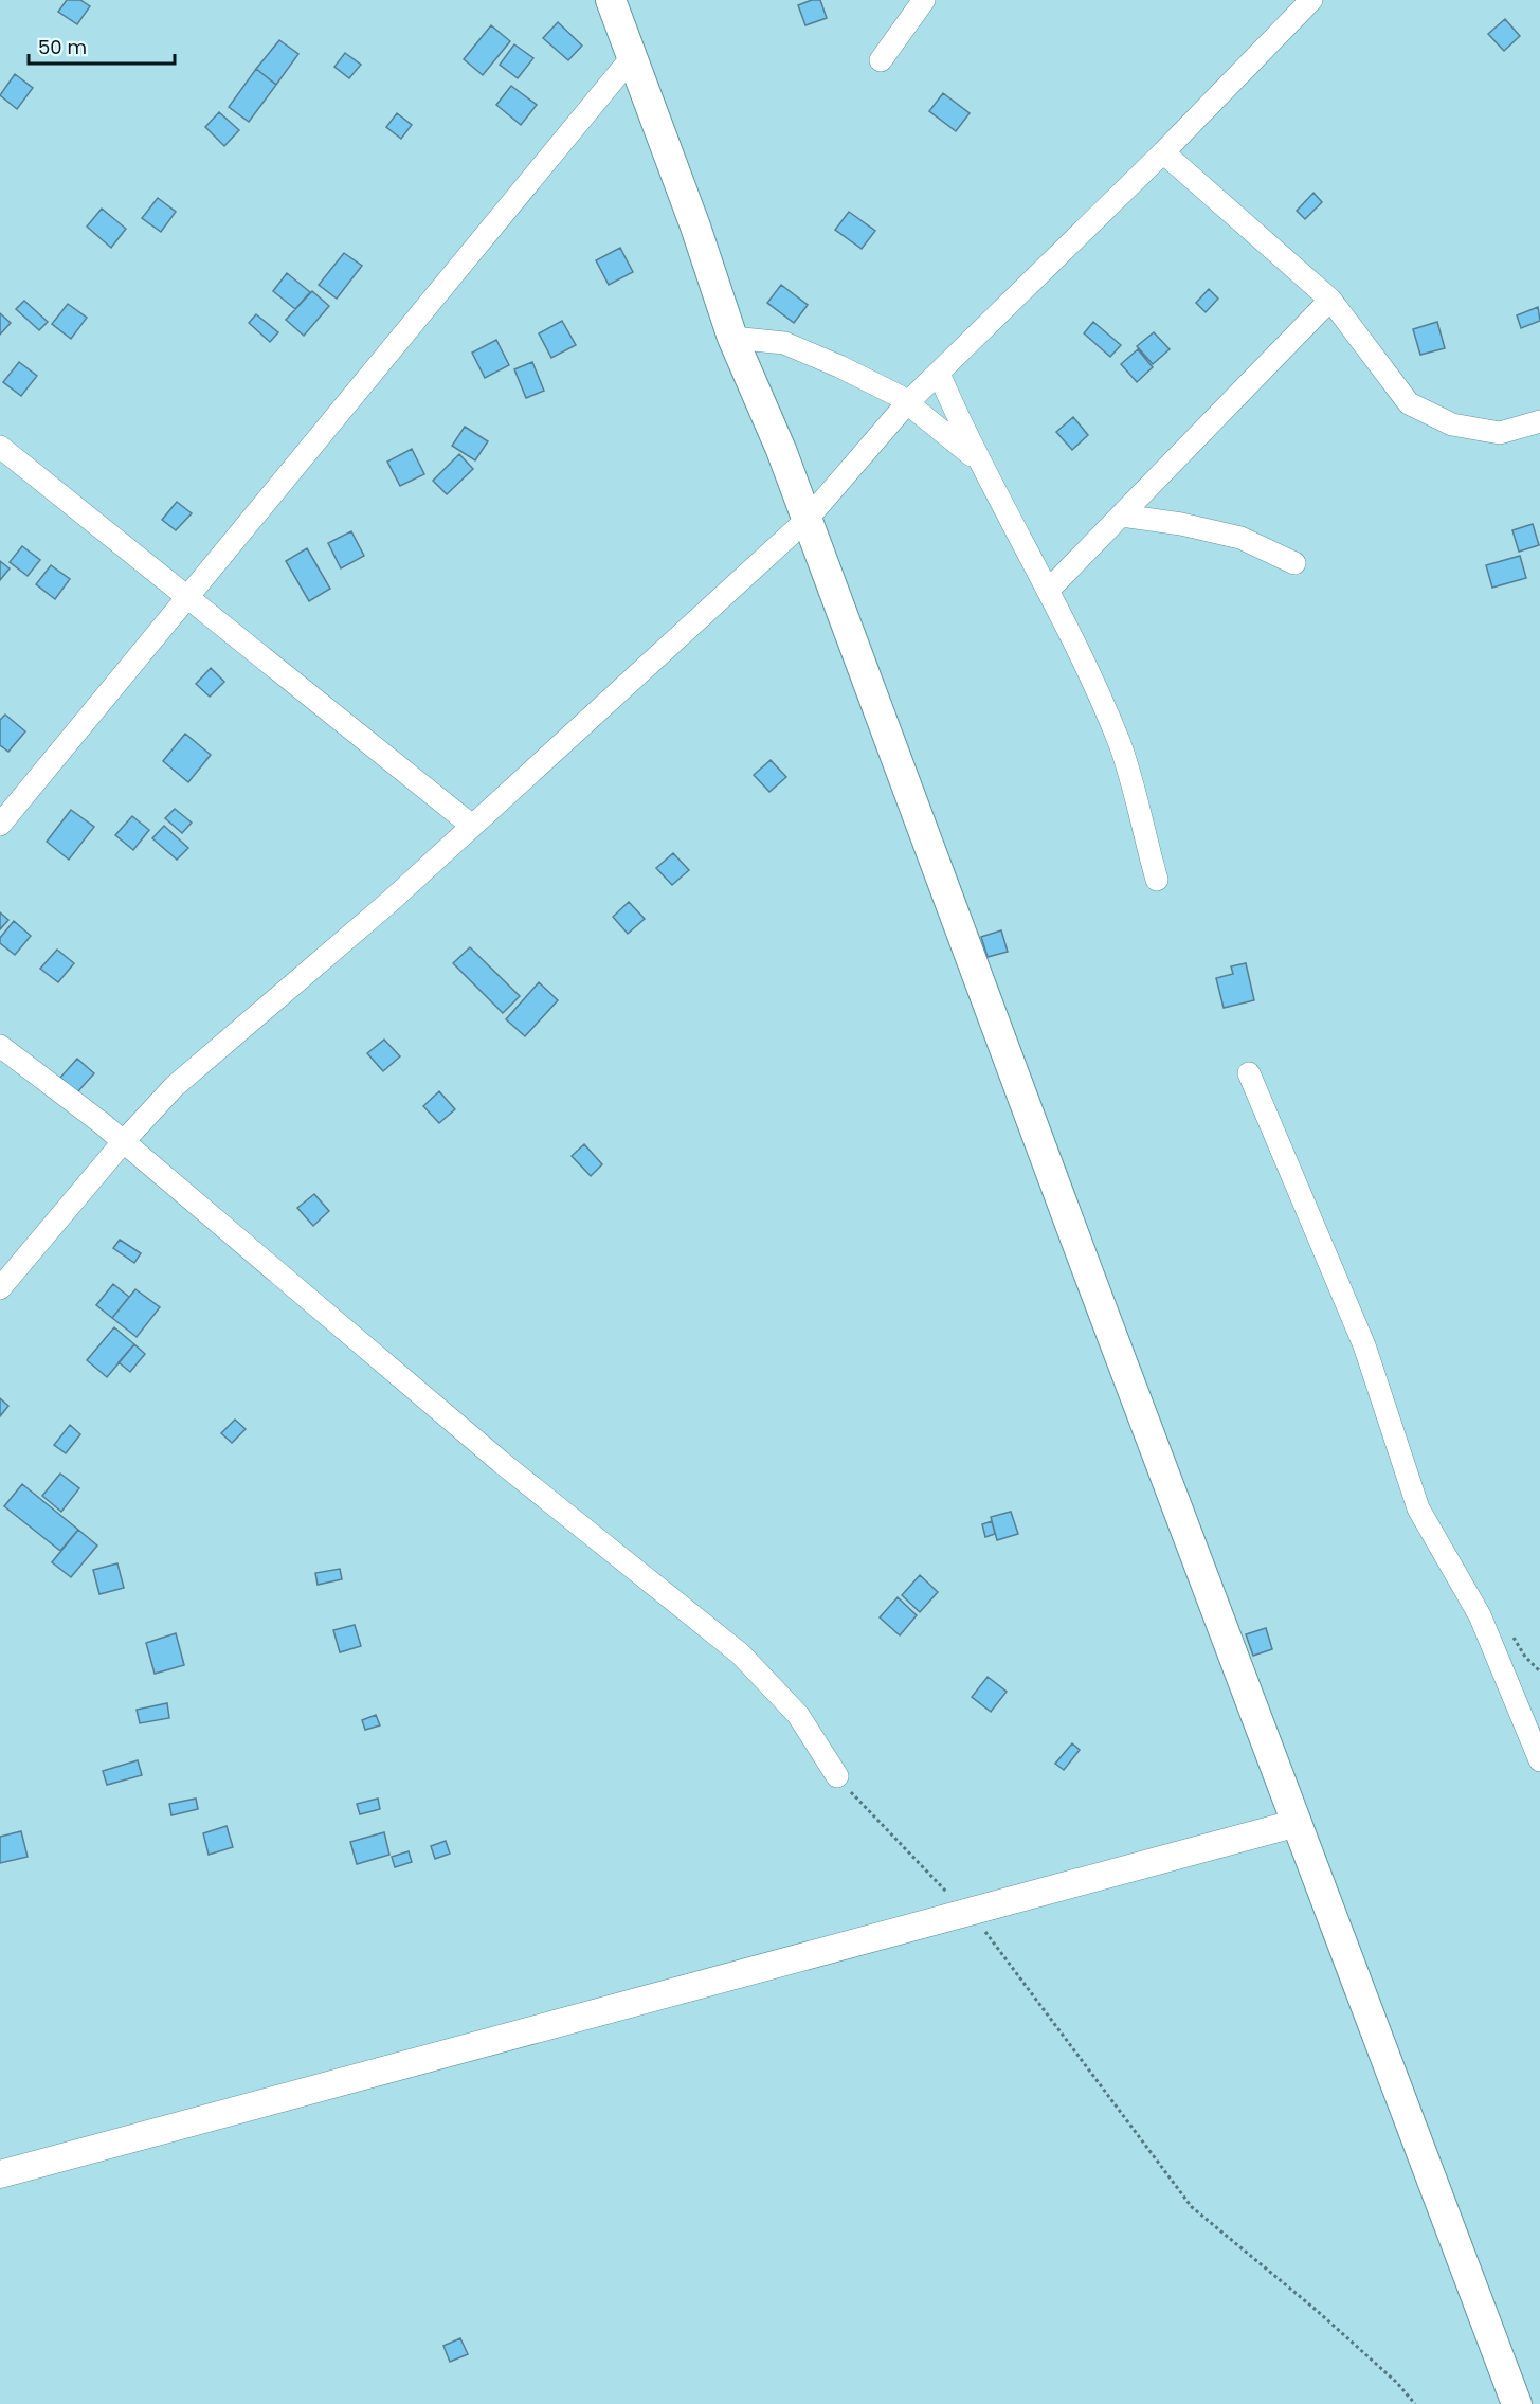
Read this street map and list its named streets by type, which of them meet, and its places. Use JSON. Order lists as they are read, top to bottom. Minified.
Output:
{"scale_bar":"50 m"}
